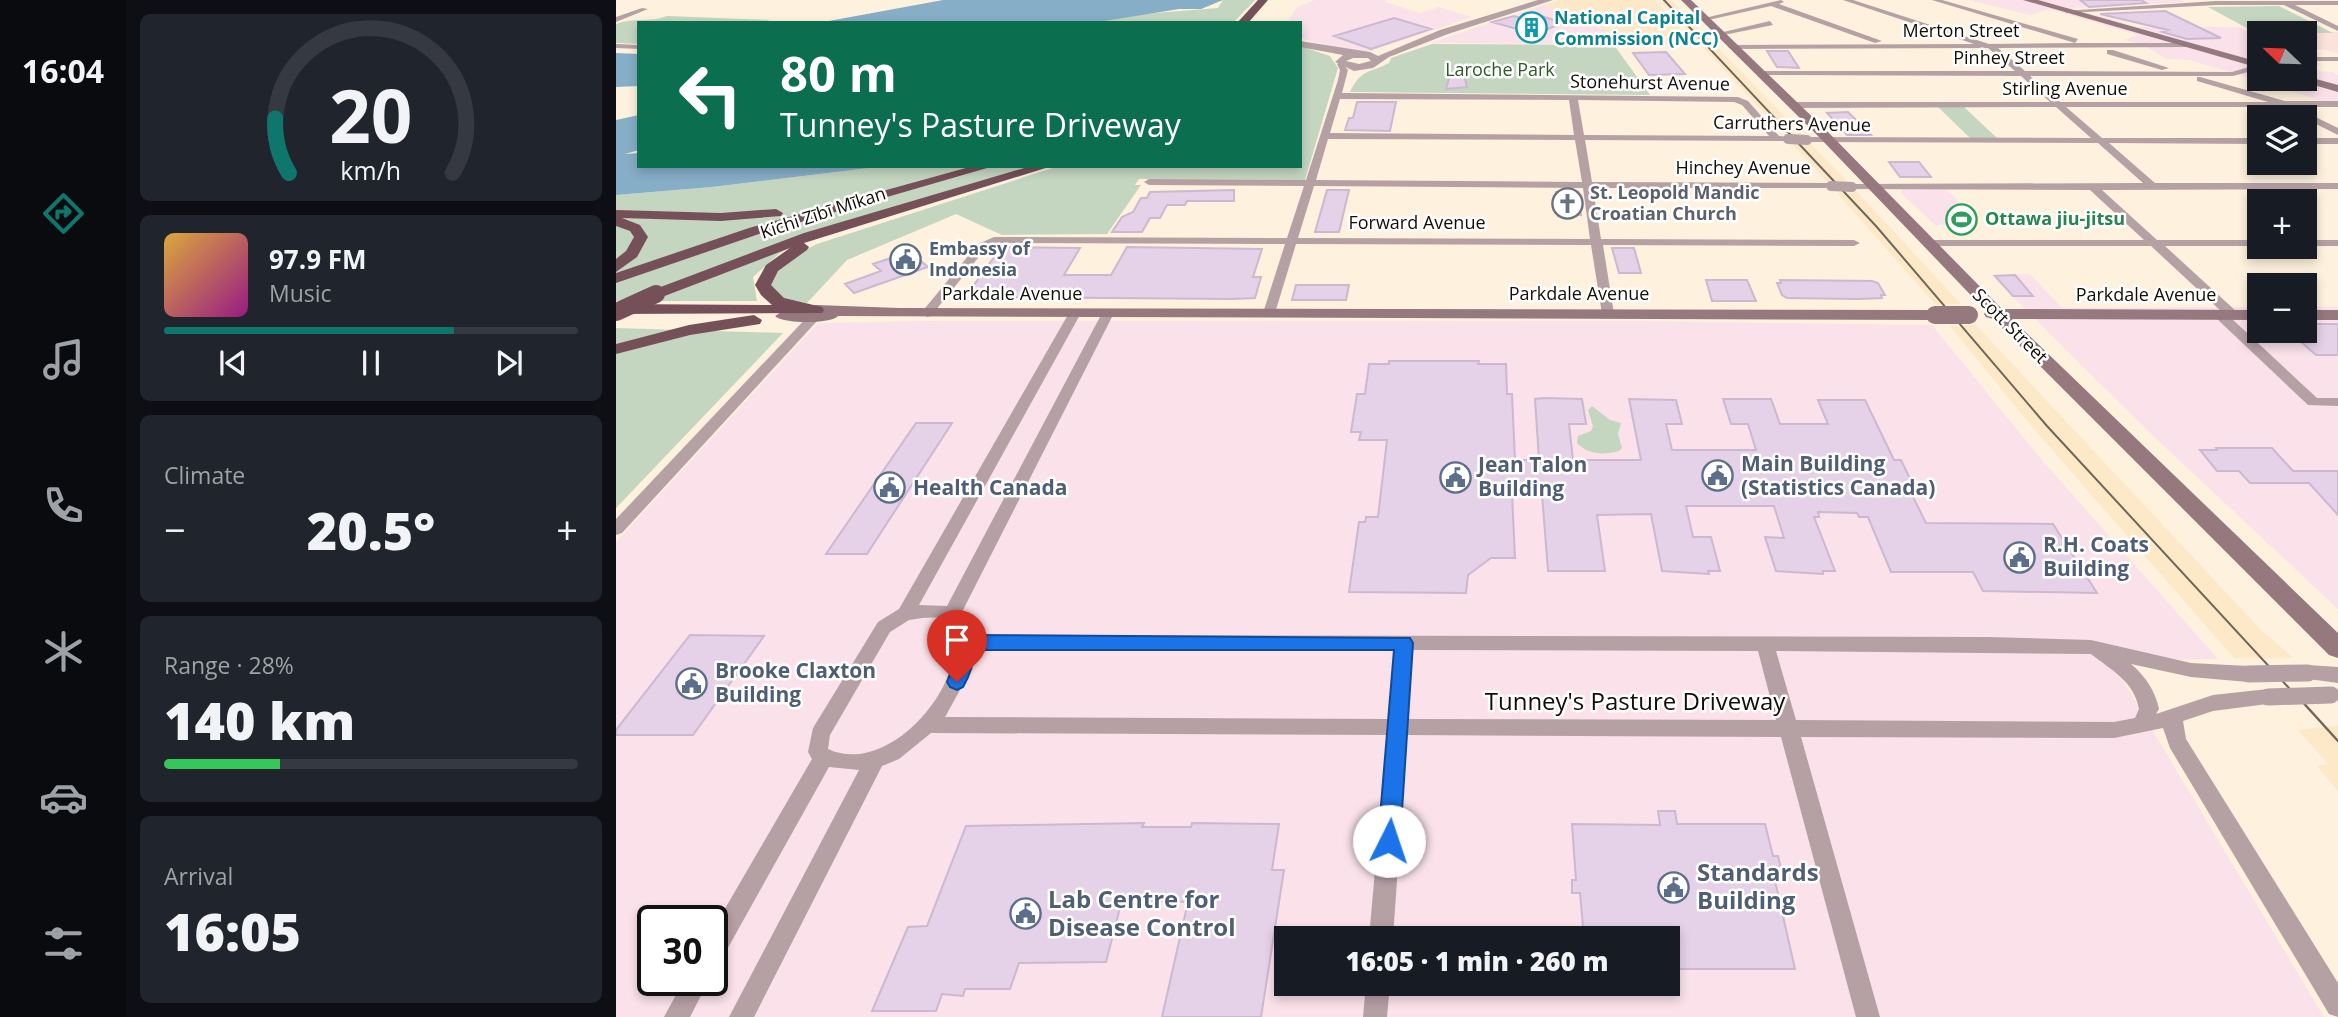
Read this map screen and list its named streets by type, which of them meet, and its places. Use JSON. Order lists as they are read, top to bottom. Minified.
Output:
{"streets":{"highway":["Kichi Zībī Mīkan"],"main road":["Parkdale Avenue","Scott Street"],"street":["Merton Street","Pinhey Street","Stonehurst Avenue","Stirling Avenue","Carruthers Avenue","Hinchey Avenue","Forward Avenue","Tunney's Pasture Driveway"]},"crossings":[["Merton Street","Scott Street"],["Pinhey Street","Scott Street"],["Stonehurst Avenue","Carruthers Avenue"],["Stirling Avenue","Scott Street"],["Carruthers Avenue","Scott Street"],["Hinchey Avenue","Scott Street"],["Forward Avenue","Parkdale Avenue"],["Parkdale Avenue","Scott Street"]],"parks":["Laroche Park"],"places":{"building":["National Capital Commission (NCC)"],"church":["St. Leopold Mandic Croatian Church"],"sports":["Ottawa jiu-jitsu"],"public building":["Embassy of Indonesia","Main Building (Statistics Canada)","Jean Talon Building","Health Canada","R.H. Coats Building","Brooke Claxton Building","Standards Building","Lab Centre for Disease Control"]},"north":"top left","page":{"tabs":"16:04","map_buttons":["+","−"],"turn":["80 m","Tunney's Pasture Driveway"],"song":["97.9 FM","Music"],"tile":["Climate",["Range · 28%","140 km"],["Arrival","16:05"]],"heat":["−","20.5°","+"],"limit":"30","trip":"16:05 · 1 min · 260 m","gauge":["20","km/h"]}}
